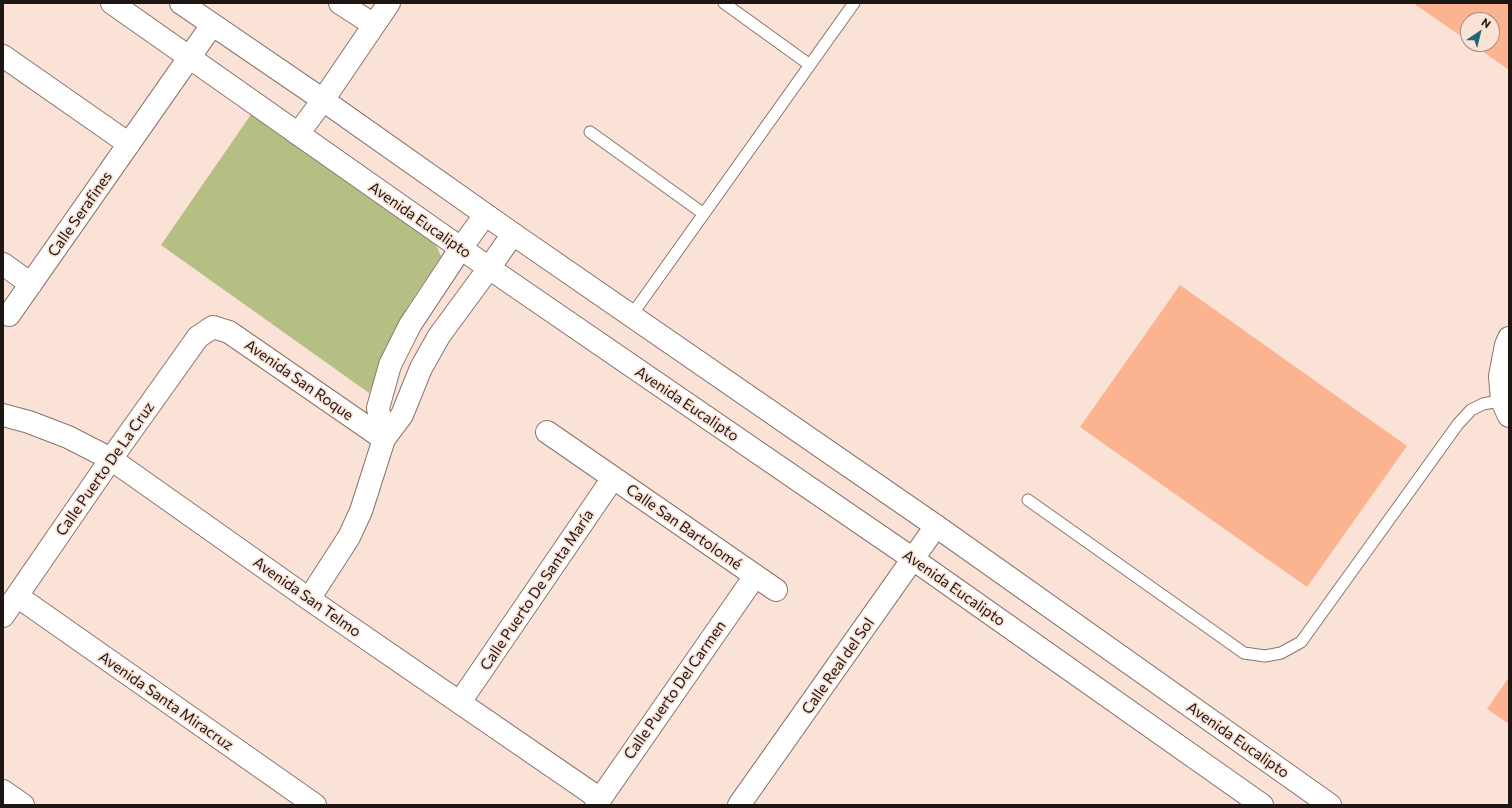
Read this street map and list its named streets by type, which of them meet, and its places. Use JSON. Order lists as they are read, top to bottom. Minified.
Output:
{"streets":{"street":["Calle Serafines","Avenida Eucalipto","Avenida San Roque","Calle Puerto De La Cruz","Calle San Bartolomé","Calle Puerto De Santa María","Avenida San Telmo","Calle Real del Sol","Calle Puerto Del Carmen","Avenida Santa Miracruz"]},"crossings":[["Calle Serafines","Avenida Eucalipto"],["Avenida Eucalipto","Calle Real del Sol"],["Avenida San Roque","Calle Puerto De La Cruz"],["Calle Puerto De La Cruz","Avenida San Telmo"],["Calle Puerto De La Cruz","Avenida Santa Miracruz"],["Calle San Bartolomé","Calle Puerto De Santa María"],["Calle San Bartolomé","Calle Puerto Del Carmen"],["Calle Puerto De Santa María","Avenida San Telmo"],["Avenida San Telmo","Calle Puerto Del Carmen"]],"north":"top right"}
